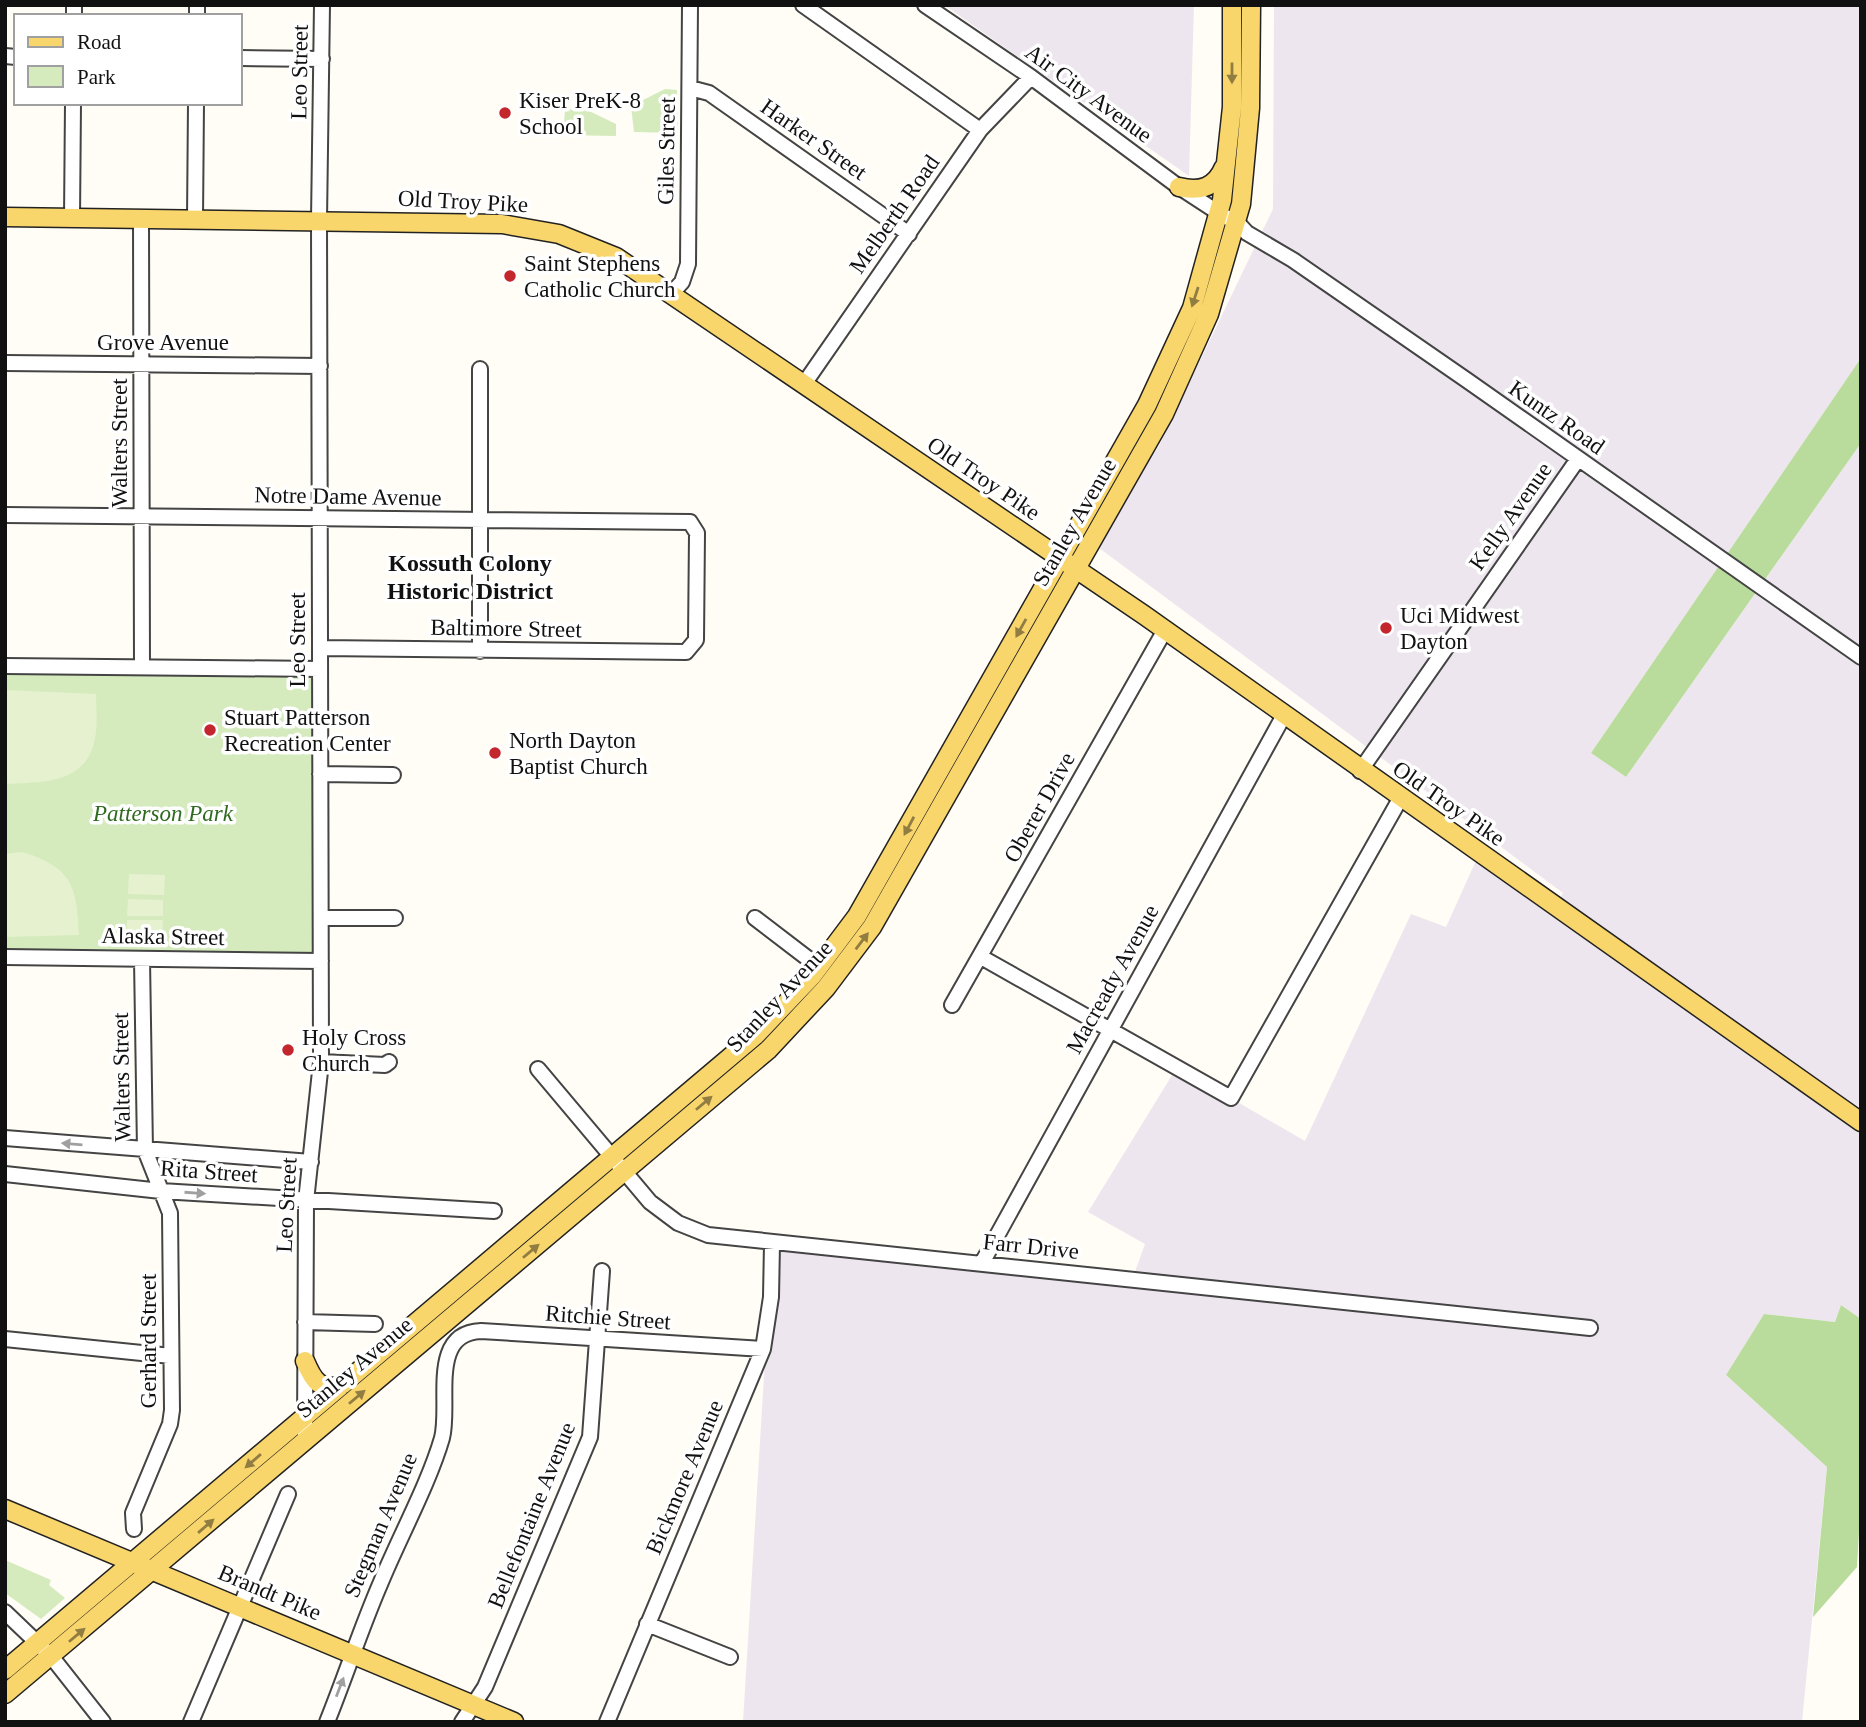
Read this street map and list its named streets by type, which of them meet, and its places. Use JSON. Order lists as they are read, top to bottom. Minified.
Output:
{"streets":{"main road":["Old Troy Pike","Stanley Avenue","Brandt Pike"],"street":["Leo Street","Air City Avenue","Harker Street","Giles Street","Melberth Road","Grove Avenue","Kuntz Road","Walters Street","Notre Dame Avenue","Kelly Avenue","Baltimore Street","Oberer Drive","Alaska Street","Macready Avenue","Rita Street","Farr Drive","Ritchie Street","Gerhard Street","Bickmore Avenue","Bellefontaine Avenue","Stegman Avenue"]},"crossings":[["Leo Street","Old Troy Pike"],["Leo Street","Grove Avenue"],["Leo Street","Notre Dame Avenue"],["Leo Street","Stanley Avenue"],["Leo Street","Baltimore Street"],["Leo Street","Alaska Street"],["Leo Street","Rita Street"],["Air City Avenue","Melberth Road"],["Air City Avenue","Kuntz Road"],["Air City Avenue","Stanley Avenue"],["Harker Street","Giles Street"],["Harker Street","Melberth Road"],["Giles Street","Old Troy Pike"],["Old Troy Pike","Melberth Road"],["Old Troy Pike","Walters Street"],["Old Troy Pike","Kelly Avenue"],["Old Troy Pike","Stanley Avenue"],["Old Troy Pike","Oberer Drive"],["Old Troy Pike","Macready Avenue"],["Grove Avenue","Walters Street"],["Kuntz Road","Kelly Avenue"],["Kuntz Road","Stanley Avenue"],["Walters Street","Notre Dame Avenue"],["Walters Street","Alaska Street"],["Walters Street","Rita Street"],["Walters Street","Gerhard Street"],["Notre Dame Avenue","Baltimore Street"],["Stanley Avenue","Farr Drive"],["Stanley Avenue","Brandt Pike"],["Macready Avenue","Farr Drive"],["Rita Street","Gerhard Street"],["Farr Drive","Bickmore Avenue"],["Ritchie Street","Bickmore Avenue"],["Ritchie Street","Bellefontaine Avenue"],["Ritchie Street","Stegman Avenue"],["Bellefontaine Avenue","Brandt Pike"],["Stegman Avenue","Brandt Pike"]],"districts":["Kossuth Colony Historic District"],"parks":["Patterson Park"],"places":["Kiser PreK-8 School","Saint Stephens Catholic Church","Uci Midwest Dayton","Stuart Patterson Recreation Center","North Dayton Baptist Church","Holy Cross Church"],"legend":["Road","Park"]}
